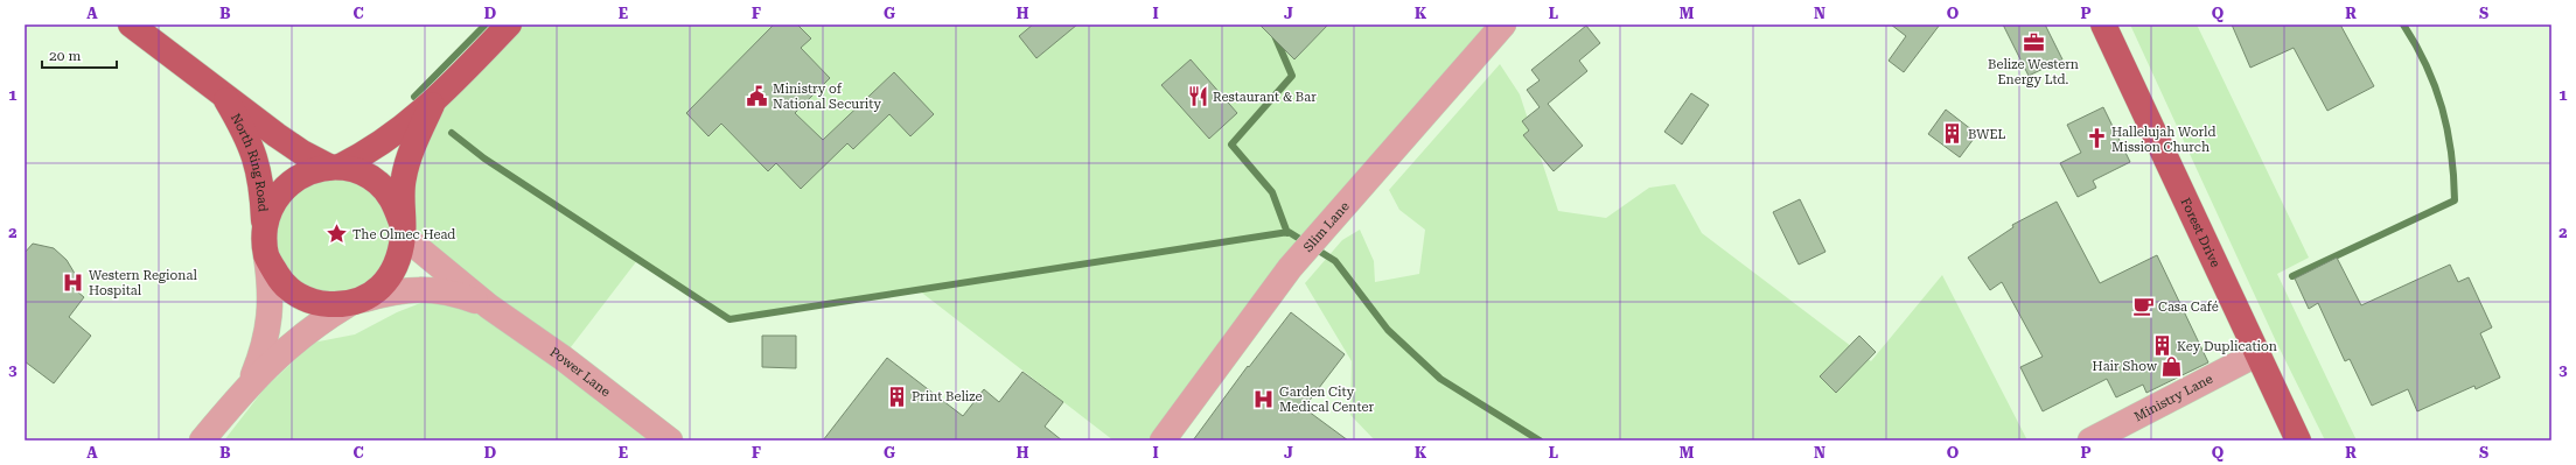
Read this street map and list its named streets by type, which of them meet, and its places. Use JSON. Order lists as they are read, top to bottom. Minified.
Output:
{"streets":{"main road":["North Ring Road","Forest Drive"],"street":["Slim Lane","Power Lane","Ministry Lane"]},"crossings":[["North Ring Road","Power Lane"],["Forest Drive","Ministry Lane"]],"places":{"office":["Belize Western Energy Ltd."],"public building":["Ministry of National Security"],"restaurant":["Restaurant & Bar"],"building":["BWEL","Key Duplication","Print Belize"],"church":["Hallelujah World Mission Church"],"place":["The Olmec Head"],"hospital":["Western Regional Hospital","Garden City Medical Center"],"cafe":["Casa Café"],"shop":["Hair Show"]},"scale_bar":"20 m","grid":{"columns":["A","B","C","D","E","F","G","H","I","J","K","L","M","N","O","P","Q","R","S"],"rows":["1","2","3"]}}
